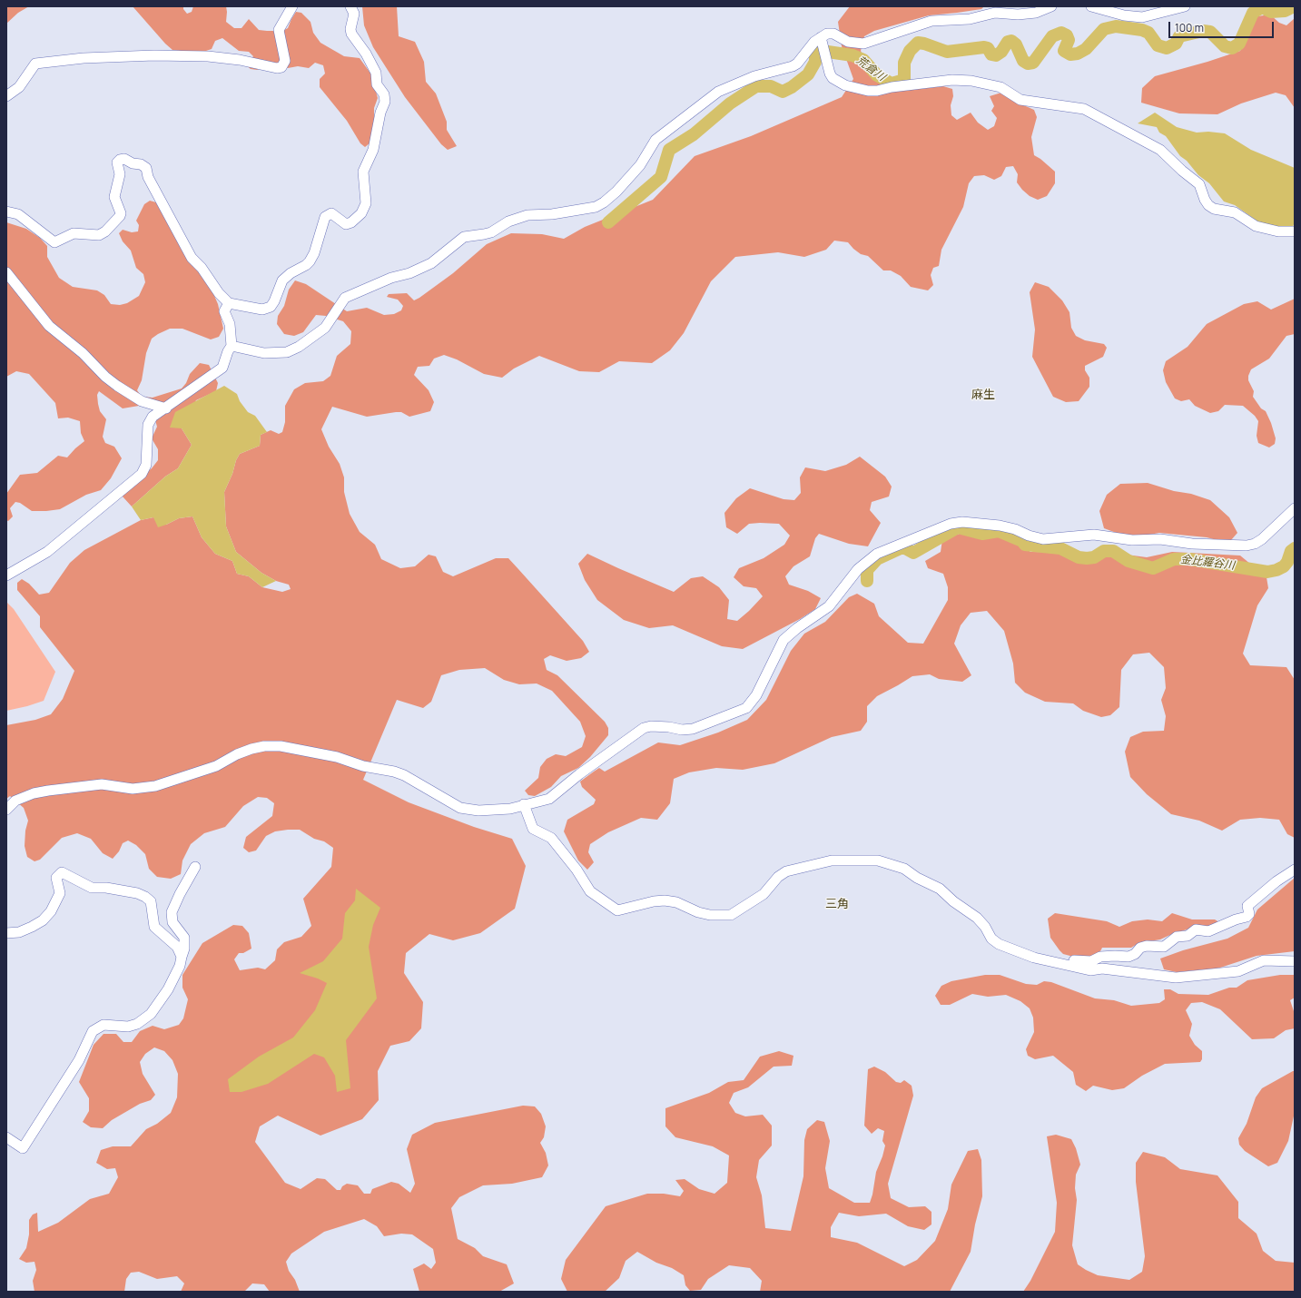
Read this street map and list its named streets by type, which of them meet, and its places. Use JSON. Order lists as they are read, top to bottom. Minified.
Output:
{"districts":["麻生","三角"],"water":["荒倉川","金比羅谷川"],"scale_bar":"100 m"}
